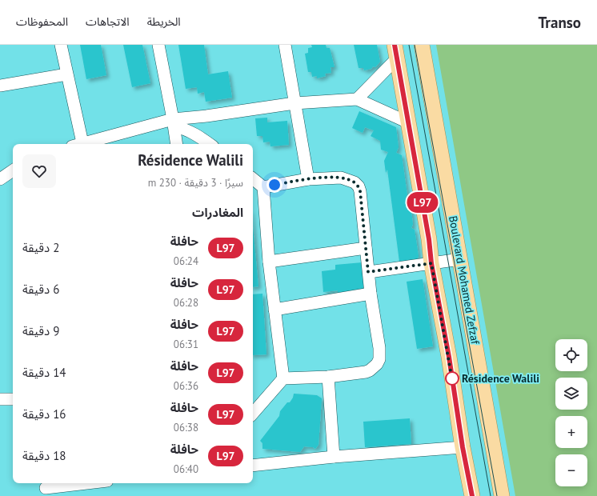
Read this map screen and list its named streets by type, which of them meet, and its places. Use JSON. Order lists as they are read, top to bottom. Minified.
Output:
{"streets":{"main road":["Boulevard Mohamed Zefzaf"]},"places":["Résidence Walili"],"lines":["bus line L97"],"page":{"header":"Transo","nav":["الخريطة","الاتجاهات","المحفوظات"],"on_map":"L97","heading":[["Résidence Walili","سيرًا · 3 دقيقة · 230 m"],"المغادرات"],"list":[{"mark":"L97","name":"حافلة","note":"06:24","value":"2 دقيقة"},{"mark":"L97","name":"حافلة","note":"06:28","value":"6 دقيقة"},{"mark":"L97","name":"حافلة","note":"06:31","value":"9 دقيقة"},{"mark":"L97","name":"حافلة","note":"06:36","value":"14 دقيقة"},{"mark":"L97","name":"حافلة","note":"06:38","value":"16 دقيقة"},{"mark":"L97","name":"حافلة","note":"06:40","value":"18 دقيقة"}],"map_buttons":["+","−"]}}
